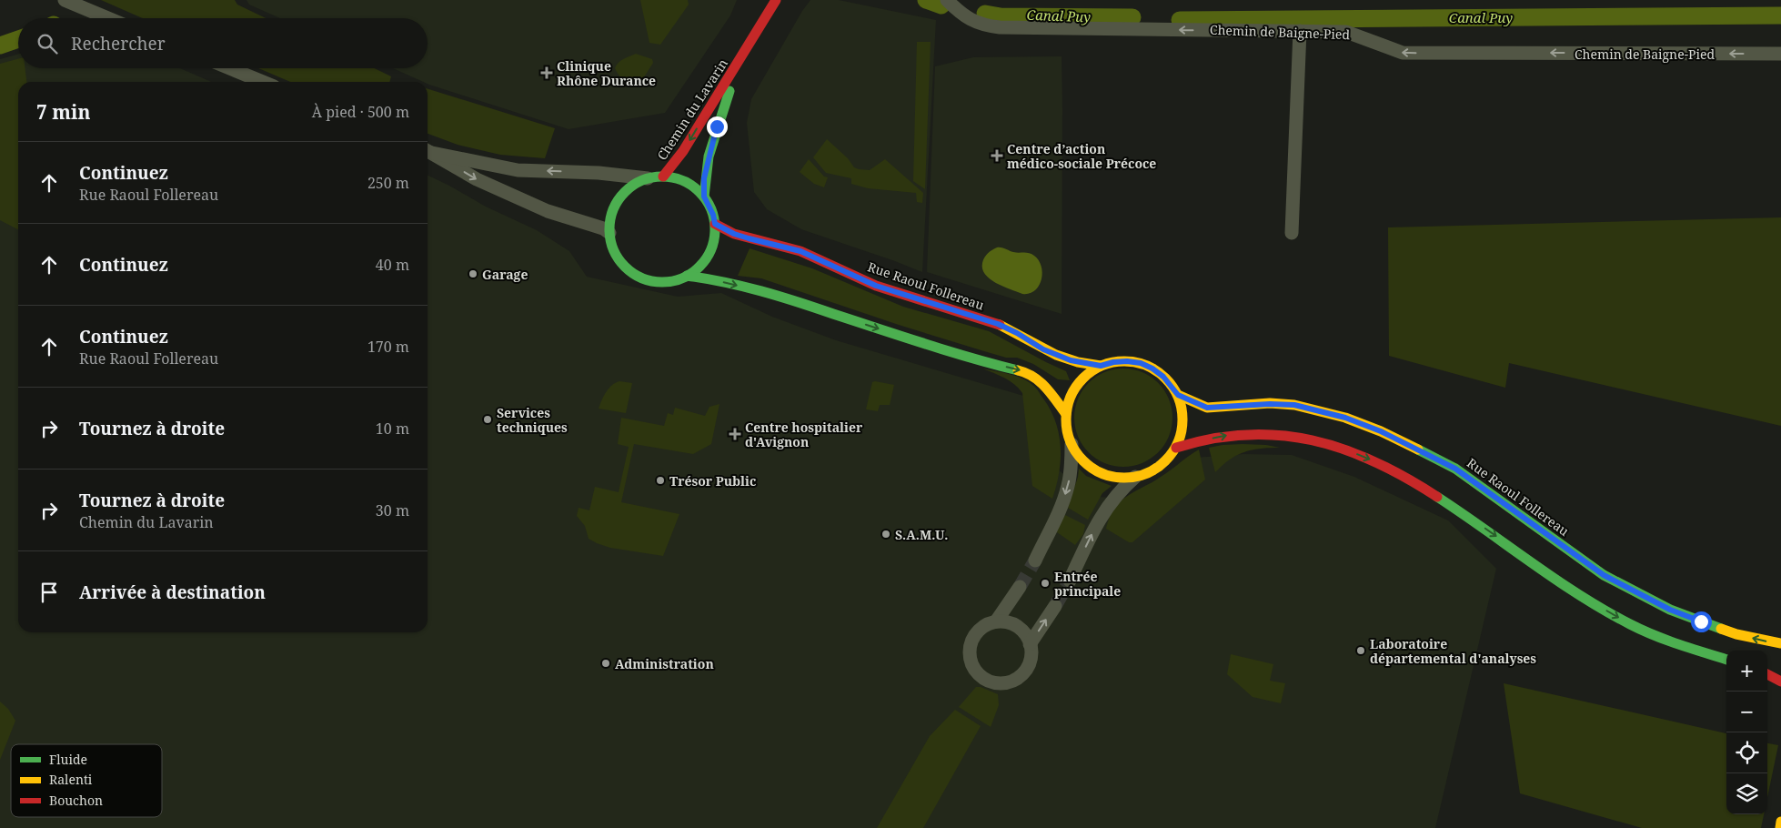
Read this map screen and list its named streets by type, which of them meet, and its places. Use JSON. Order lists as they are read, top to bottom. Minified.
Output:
{"streets":{"street":["Chemin de Baigne-Pied","Chemin du Lavarin","Rue Raoul Follereau"]},"crossings":[["Chemin du Lavarin","Rue Raoul Follereau"]],"one_way":["Chemin de Baigne-Pied"],"water":["Canal Puy"],"places":{"health":["Clinique Rhône Durance","Centre d’action médico-sociale Précoce","Centre hospitalier d'Avignon"],"other":["Garage","Services techniques","Trésor Public","S.A.M.U.","Entrée principale","Laboratoire départemental d'analyses","Administration"]},"legend":["Fluide","Ralenti","Bouchon"],"page":{"search":"Rechercher","heading":["7 min","À pied · 500 m"],"list":[["Continuez","Rue Raoul Follereau","250 m"],["Continuez","40 m"],["Continuez","Rue Raoul Follereau","170 m"],["Tournez à droite","10 m"],["Tournez à droite","Chemin du Lavarin","30 m"],"Arrivée à destination"],"map_buttons":["+","−"]}}
